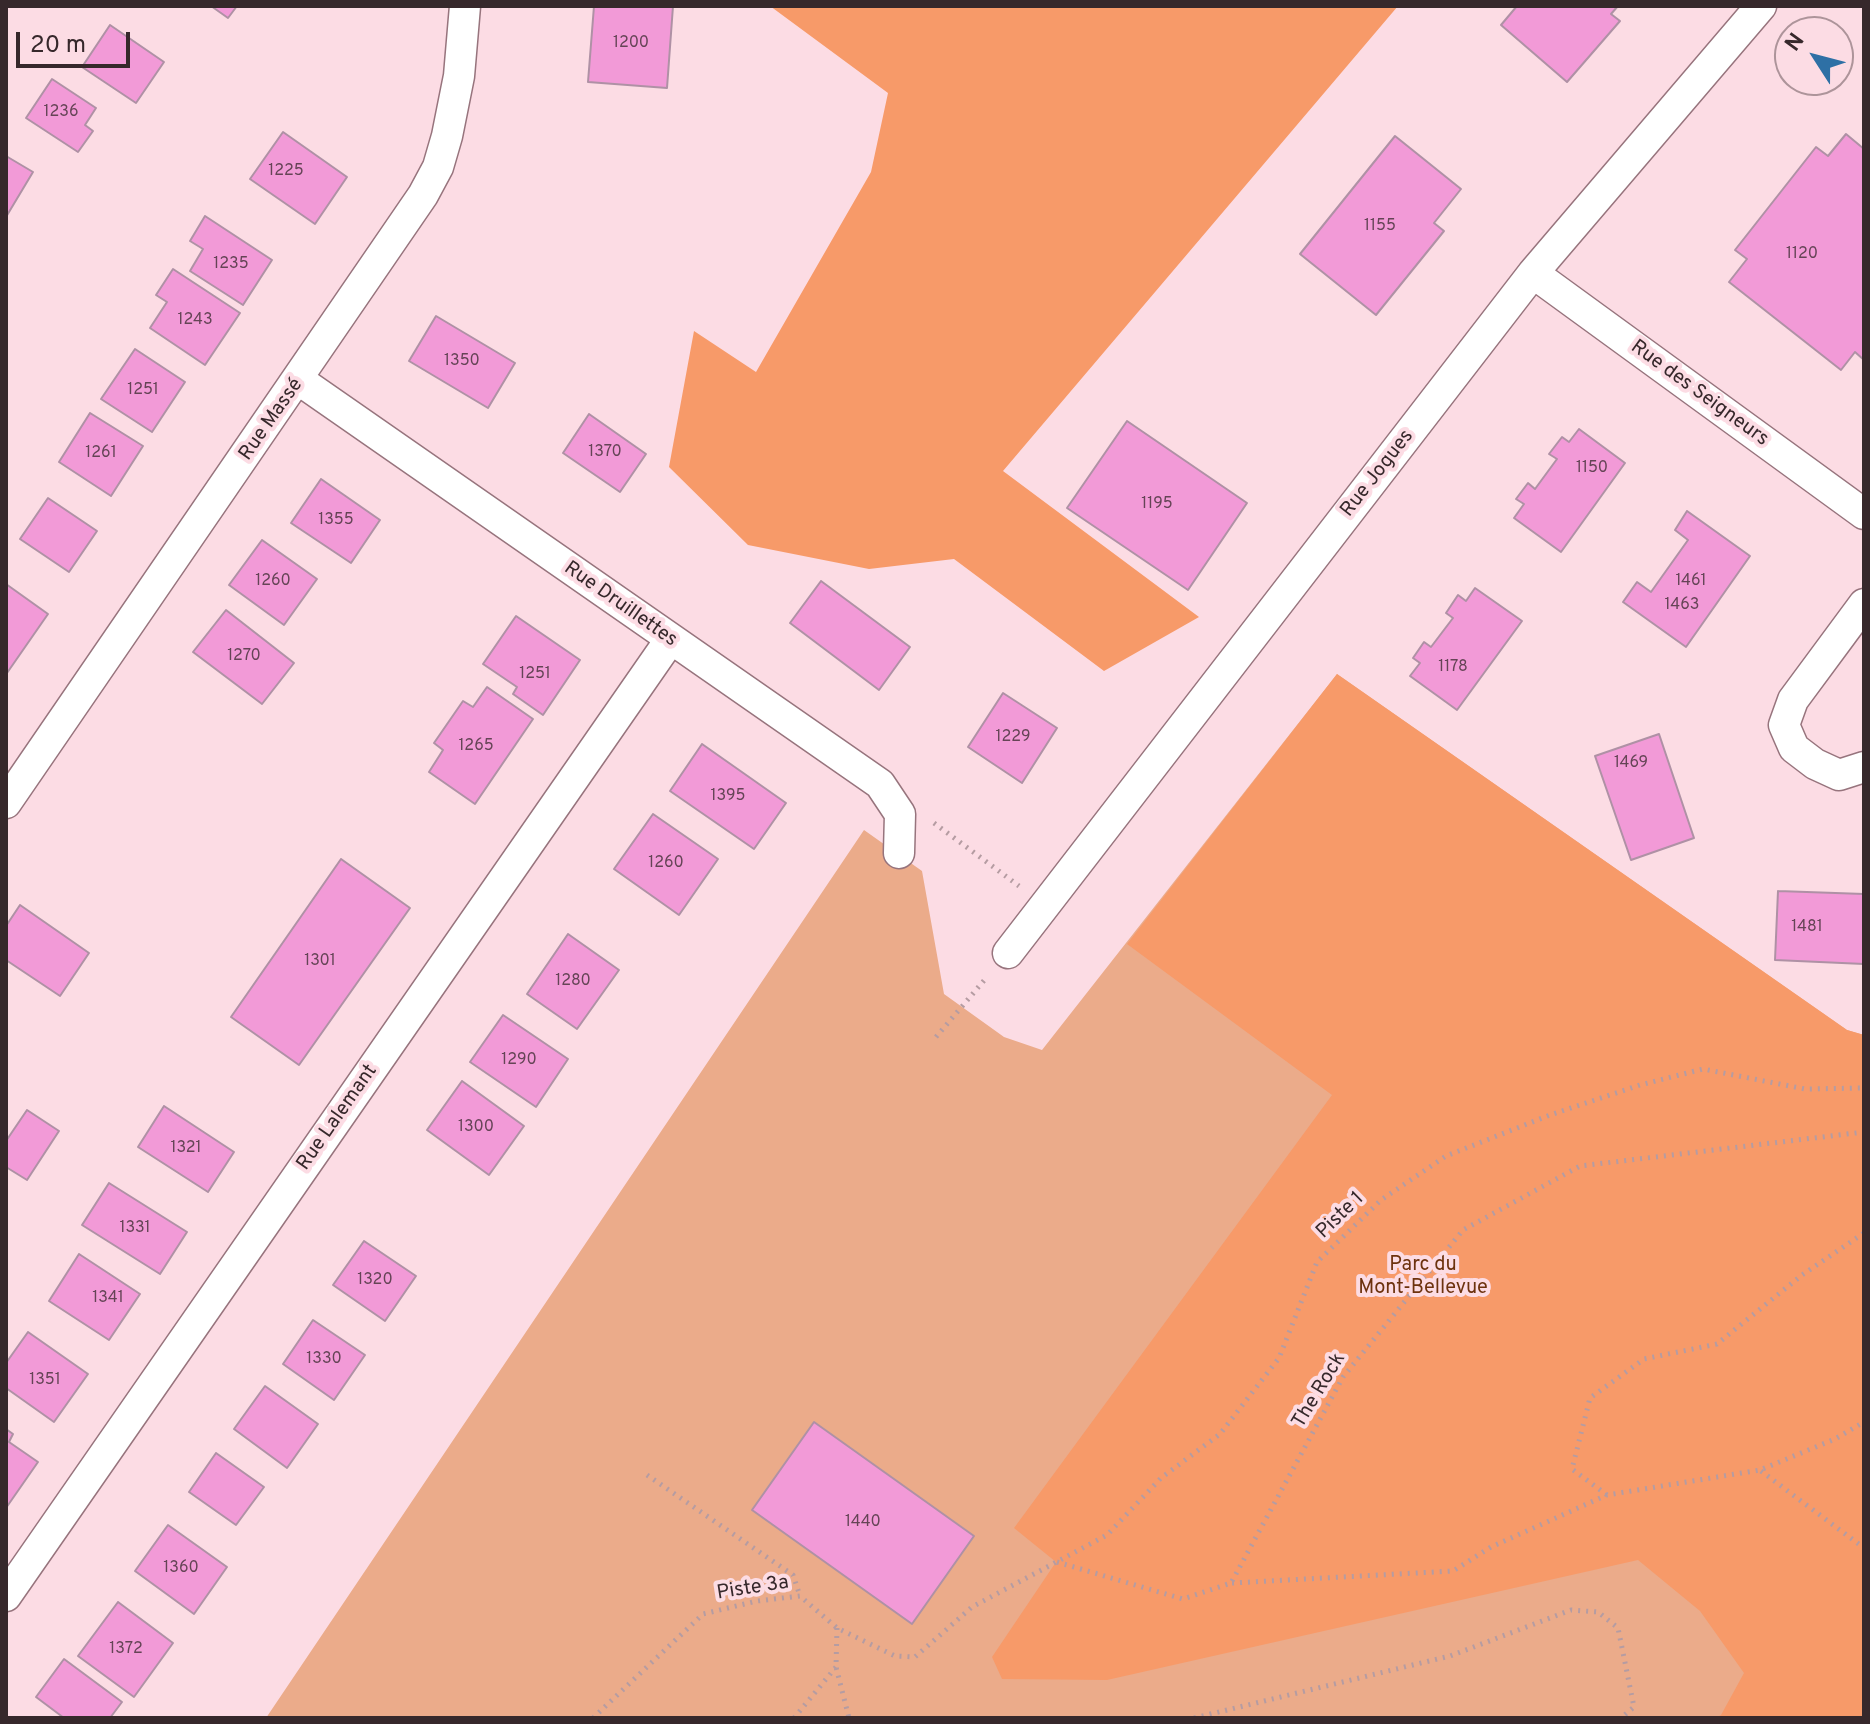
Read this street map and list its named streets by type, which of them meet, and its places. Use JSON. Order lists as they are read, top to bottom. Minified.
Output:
{"streets":{"street":["Rue des Seigneurs","Rue Massé","Rue Jogues","Rue Druillettes","Rue Lalemant"],"path":["Piste 1","The Rock","Piste 3a"]},"crossings":[["Rue des Seigneurs","Rue Jogues"],["Rue Massé","Rue Druillettes"],["Rue Druillettes","Rue Lalemant"],["Piste 1","Piste 3a"]],"parks":["Parc du Mont-Bellevue"],"house_numbers":["1200","1236","1225","1155","1120","1235","1243","1350","1251","1370","1261","1150","1195","1355","1260","1461","1463","1270","1178","1251","1229","1265","1469","1395","1260","1481","1301","1280","1290","1300","1321","1331","1320","1341","1330","1351","1440","1360","1372"],"scale_bar":"20 m","north":"top left"}
